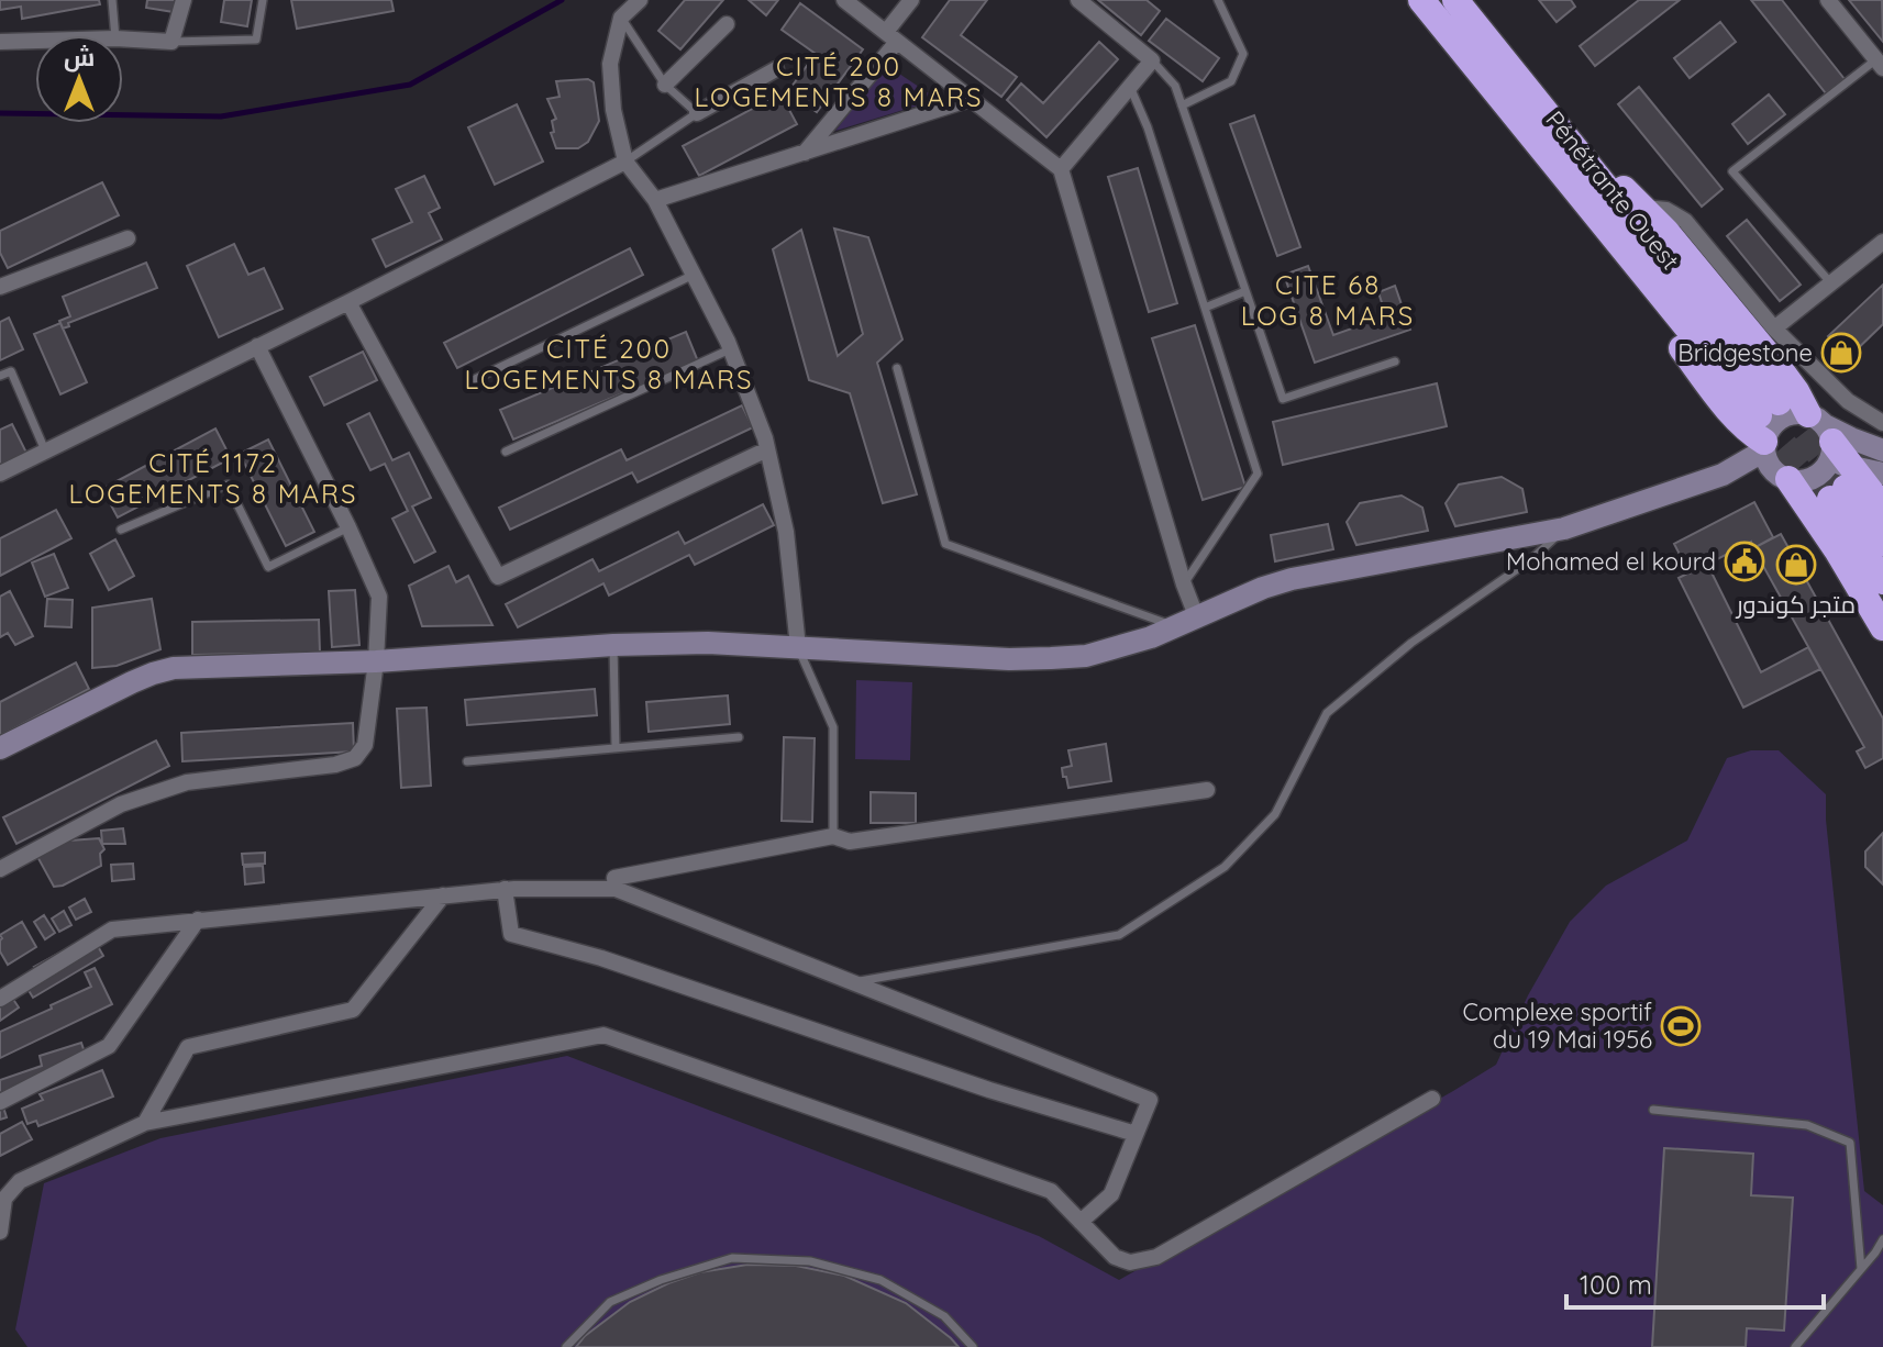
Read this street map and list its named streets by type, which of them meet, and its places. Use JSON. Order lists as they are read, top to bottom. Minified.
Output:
{"streets":{"highway":["Pénétrante Ouest"]},"districts":["CITÉ 200 LOGEMENTS 8 MARS","CITE 68 LOG 8 MARS","CITÉ 200 LOGEMENTS 8 MARS","CITÉ 1172 LOGEMENTS 8 MARS"],"places":{"shop":["Bridgestone","متجر كوندور"],"public building":["Mohamed el kourd"],"sports":["Complexe sportif du 19 Mai 1956"]},"scale_bar":"100 m","north":"top"}
